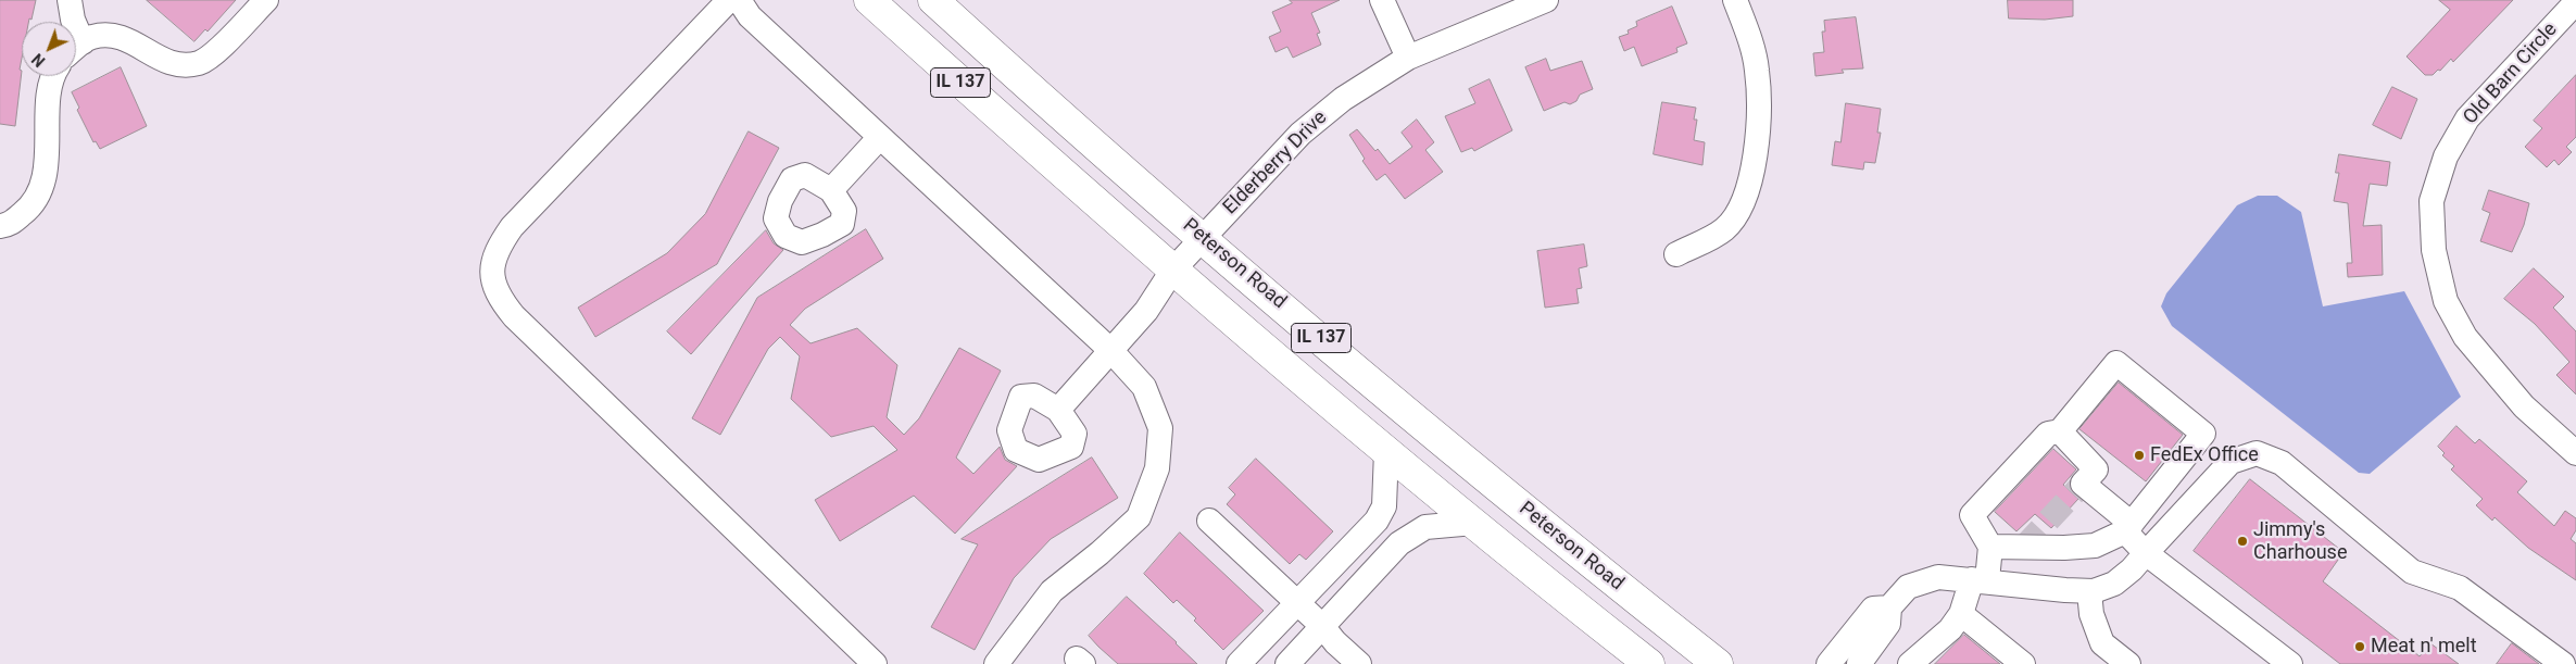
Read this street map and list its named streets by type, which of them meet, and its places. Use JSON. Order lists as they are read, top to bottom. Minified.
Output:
{"streets":{"main road":["IL 137","Peterson Road"],"street":["Old Barn Circle","Elderberry Drive"]},"crossings":[["IL 137","Elderberry Drive"],["Elderberry Drive","Peterson Road"]],"places":["FedEx Office","Jimmy's Charhouse","Meat n' melt"],"north":"bottom left"}
